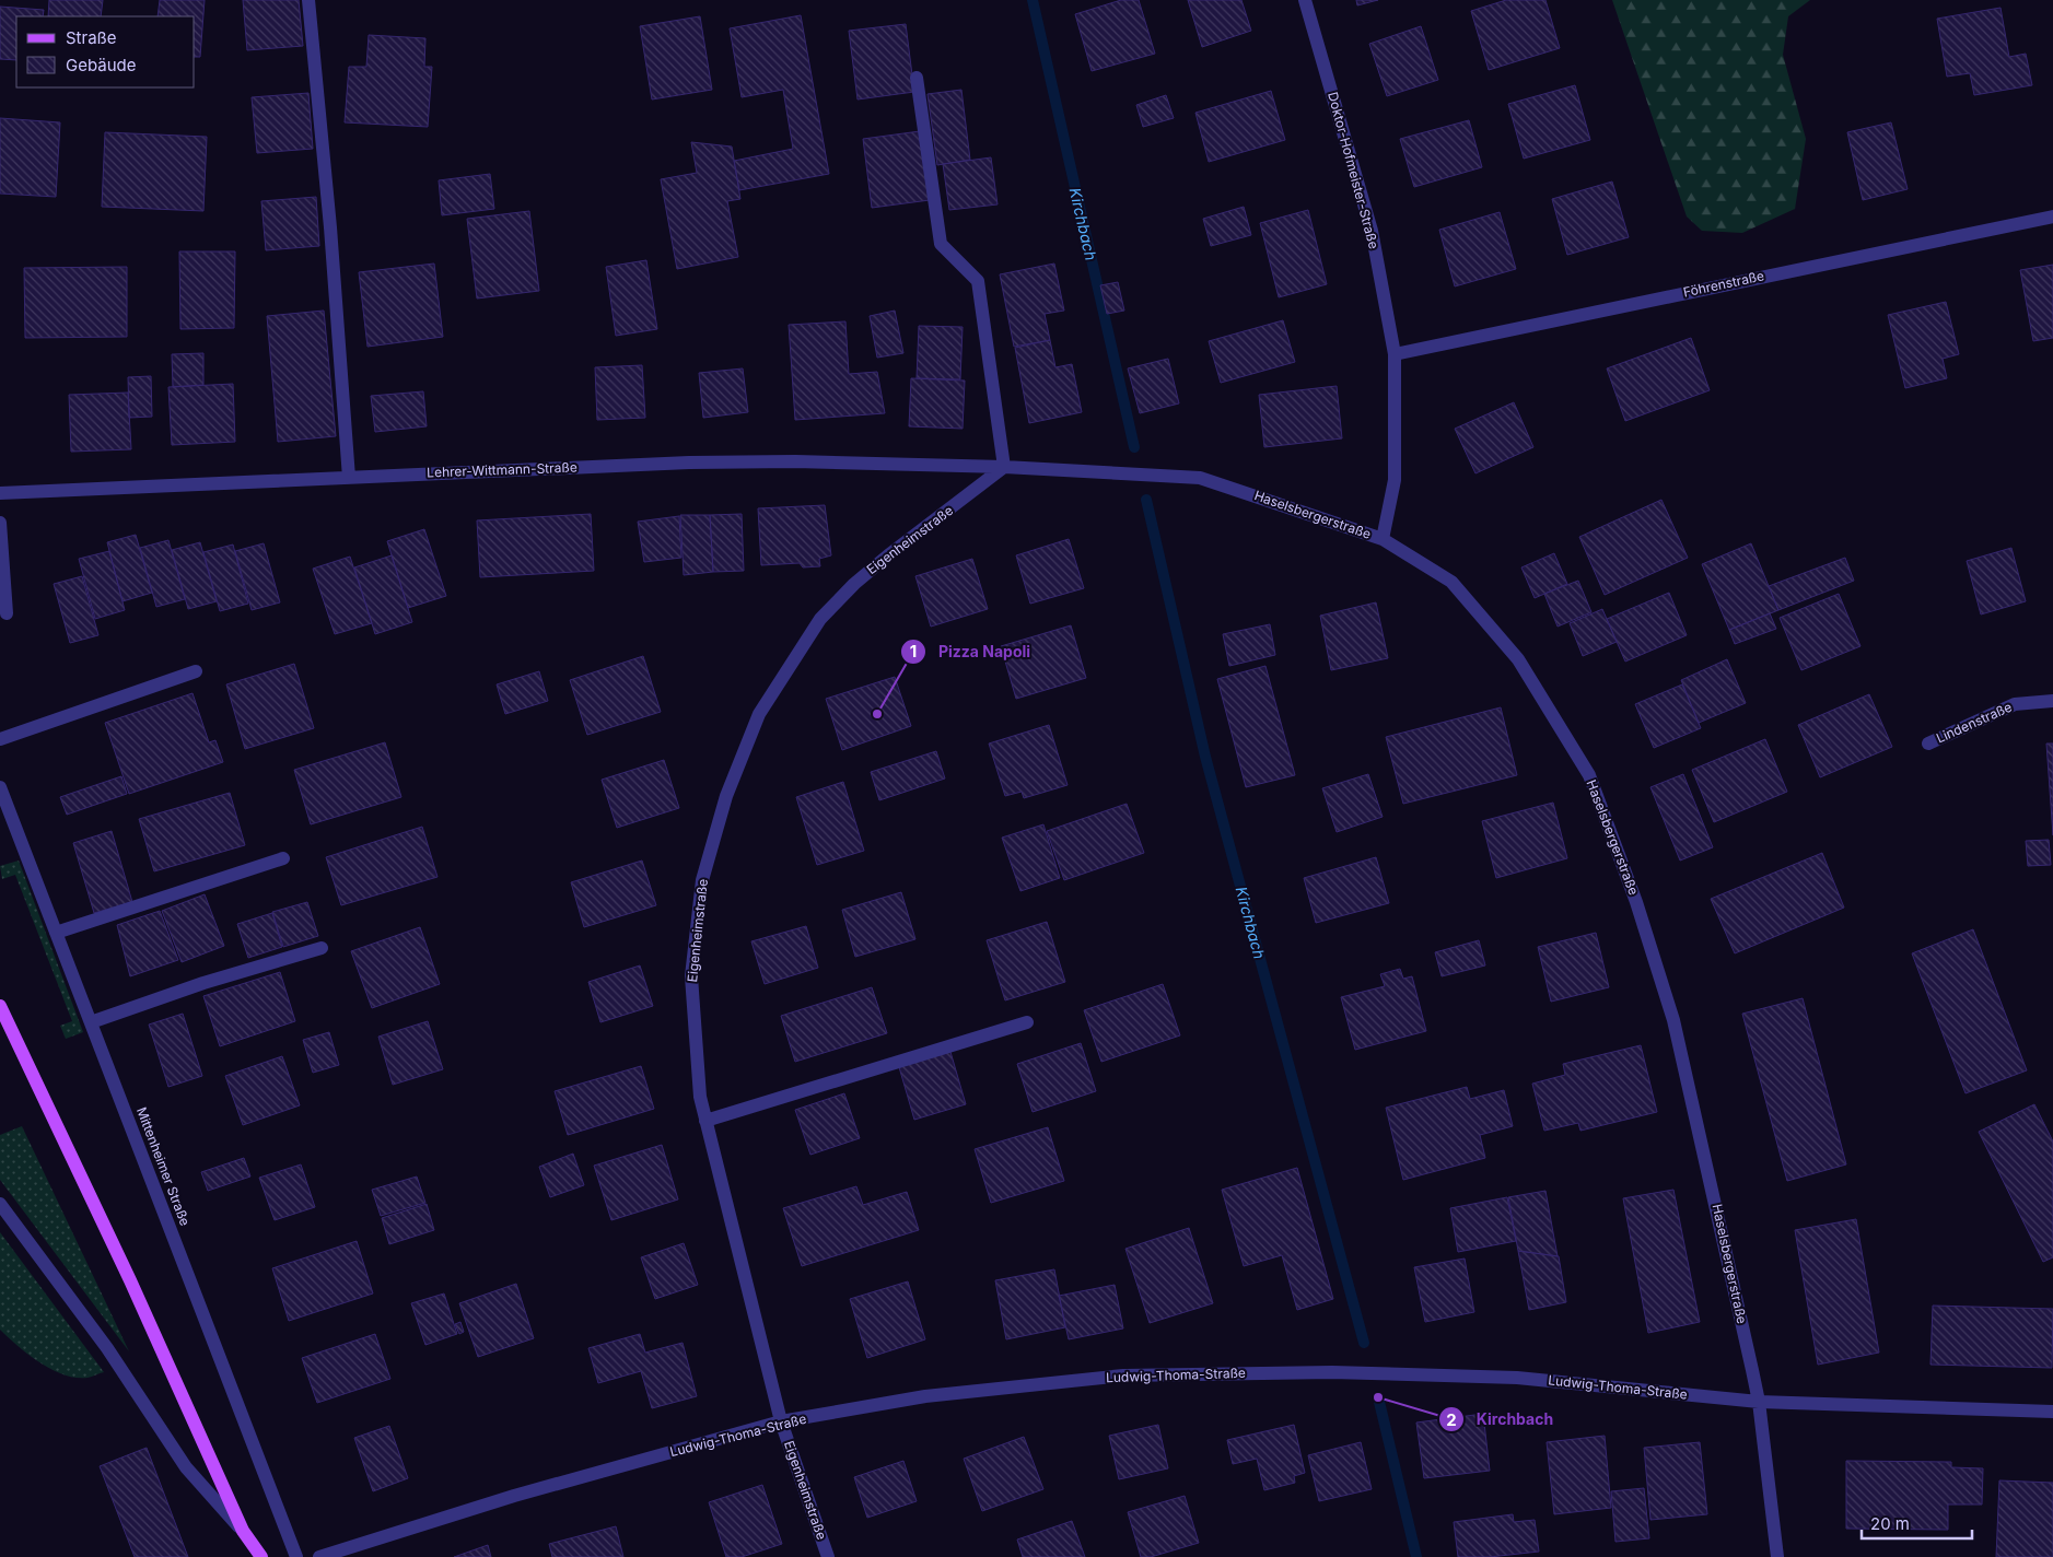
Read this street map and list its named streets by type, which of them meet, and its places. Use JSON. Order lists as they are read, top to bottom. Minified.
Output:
{"streets":{"street":["Doktor-Hofmeister-Straße","Föhrenstraße","Lehrer-Wittmann-Straße","Haselsbergerstraße","Eigenheimstraße","Lindenstraße","Mittenheimer Straße","Ludwig-Thoma-Straße"]},"crossings":[["Doktor-Hofmeister-Straße","Föhrenstraße"],["Doktor-Hofmeister-Straße","Haselsbergerstraße"],["Lehrer-Wittmann-Straße","Haselsbergerstraße"],["Lehrer-Wittmann-Straße","Eigenheimstraße"],["Haselsbergerstraße","Eigenheimstraße"],["Haselsbergerstraße","Ludwig-Thoma-Straße"],["Eigenheimstraße","Ludwig-Thoma-Straße"]],"water":["Kirchbach"],"places":["Pizza Napoli","Kirchbach"],"legend":["Straße","Gebäude"],"scale_bar":"20 m"}
